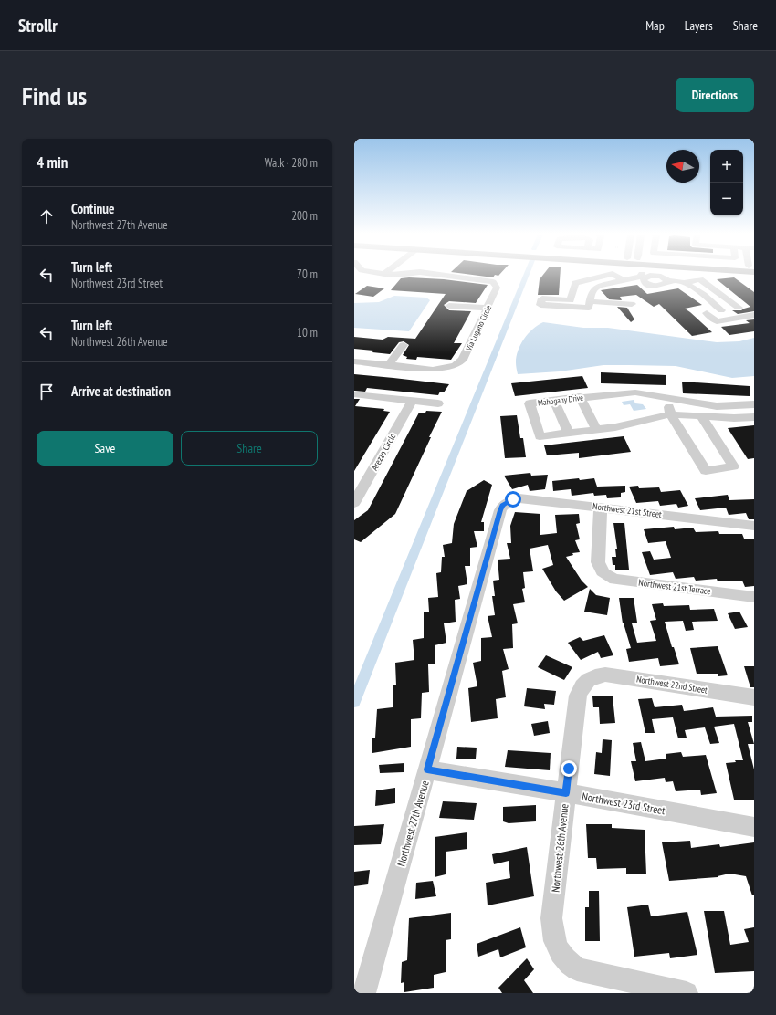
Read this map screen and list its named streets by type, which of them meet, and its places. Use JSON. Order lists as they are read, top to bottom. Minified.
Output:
{"streets":{"street":["Via Lugano Circle","Mahogany Drive","Arezzo Circle","Northwest 21st Street","Northwest 21st Terrace","Northwest 22nd Street","Northwest 23rd Street","Northwest 27th Avenue","Northwest 26th Avenue"]},"crossings":[["Northwest 21st Street","Northwest 21st Terrace"],["Northwest 21st Street","Northwest 27th Avenue"],["Northwest 22nd Street","Northwest 26th Avenue"],["Northwest 23rd Street","Northwest 27th Avenue"],["Northwest 23rd Street","Northwest 26th Avenue"]],"north":"left","page":{"header":"Strollr","nav":["Map","Layers","Share"],"buttons":["Directions",["Save","Share"]],"title":"Find us","heading":["4 min","Walk · 280 m"],"map_buttons":["+","−"],"list":[["Continue","Northwest 27th Avenue","200 m"],["Turn left","Northwest 23rd Street","70 m"],["Turn left","Northwest 26th Avenue","10 m"],"Arrive at destination"]}}
